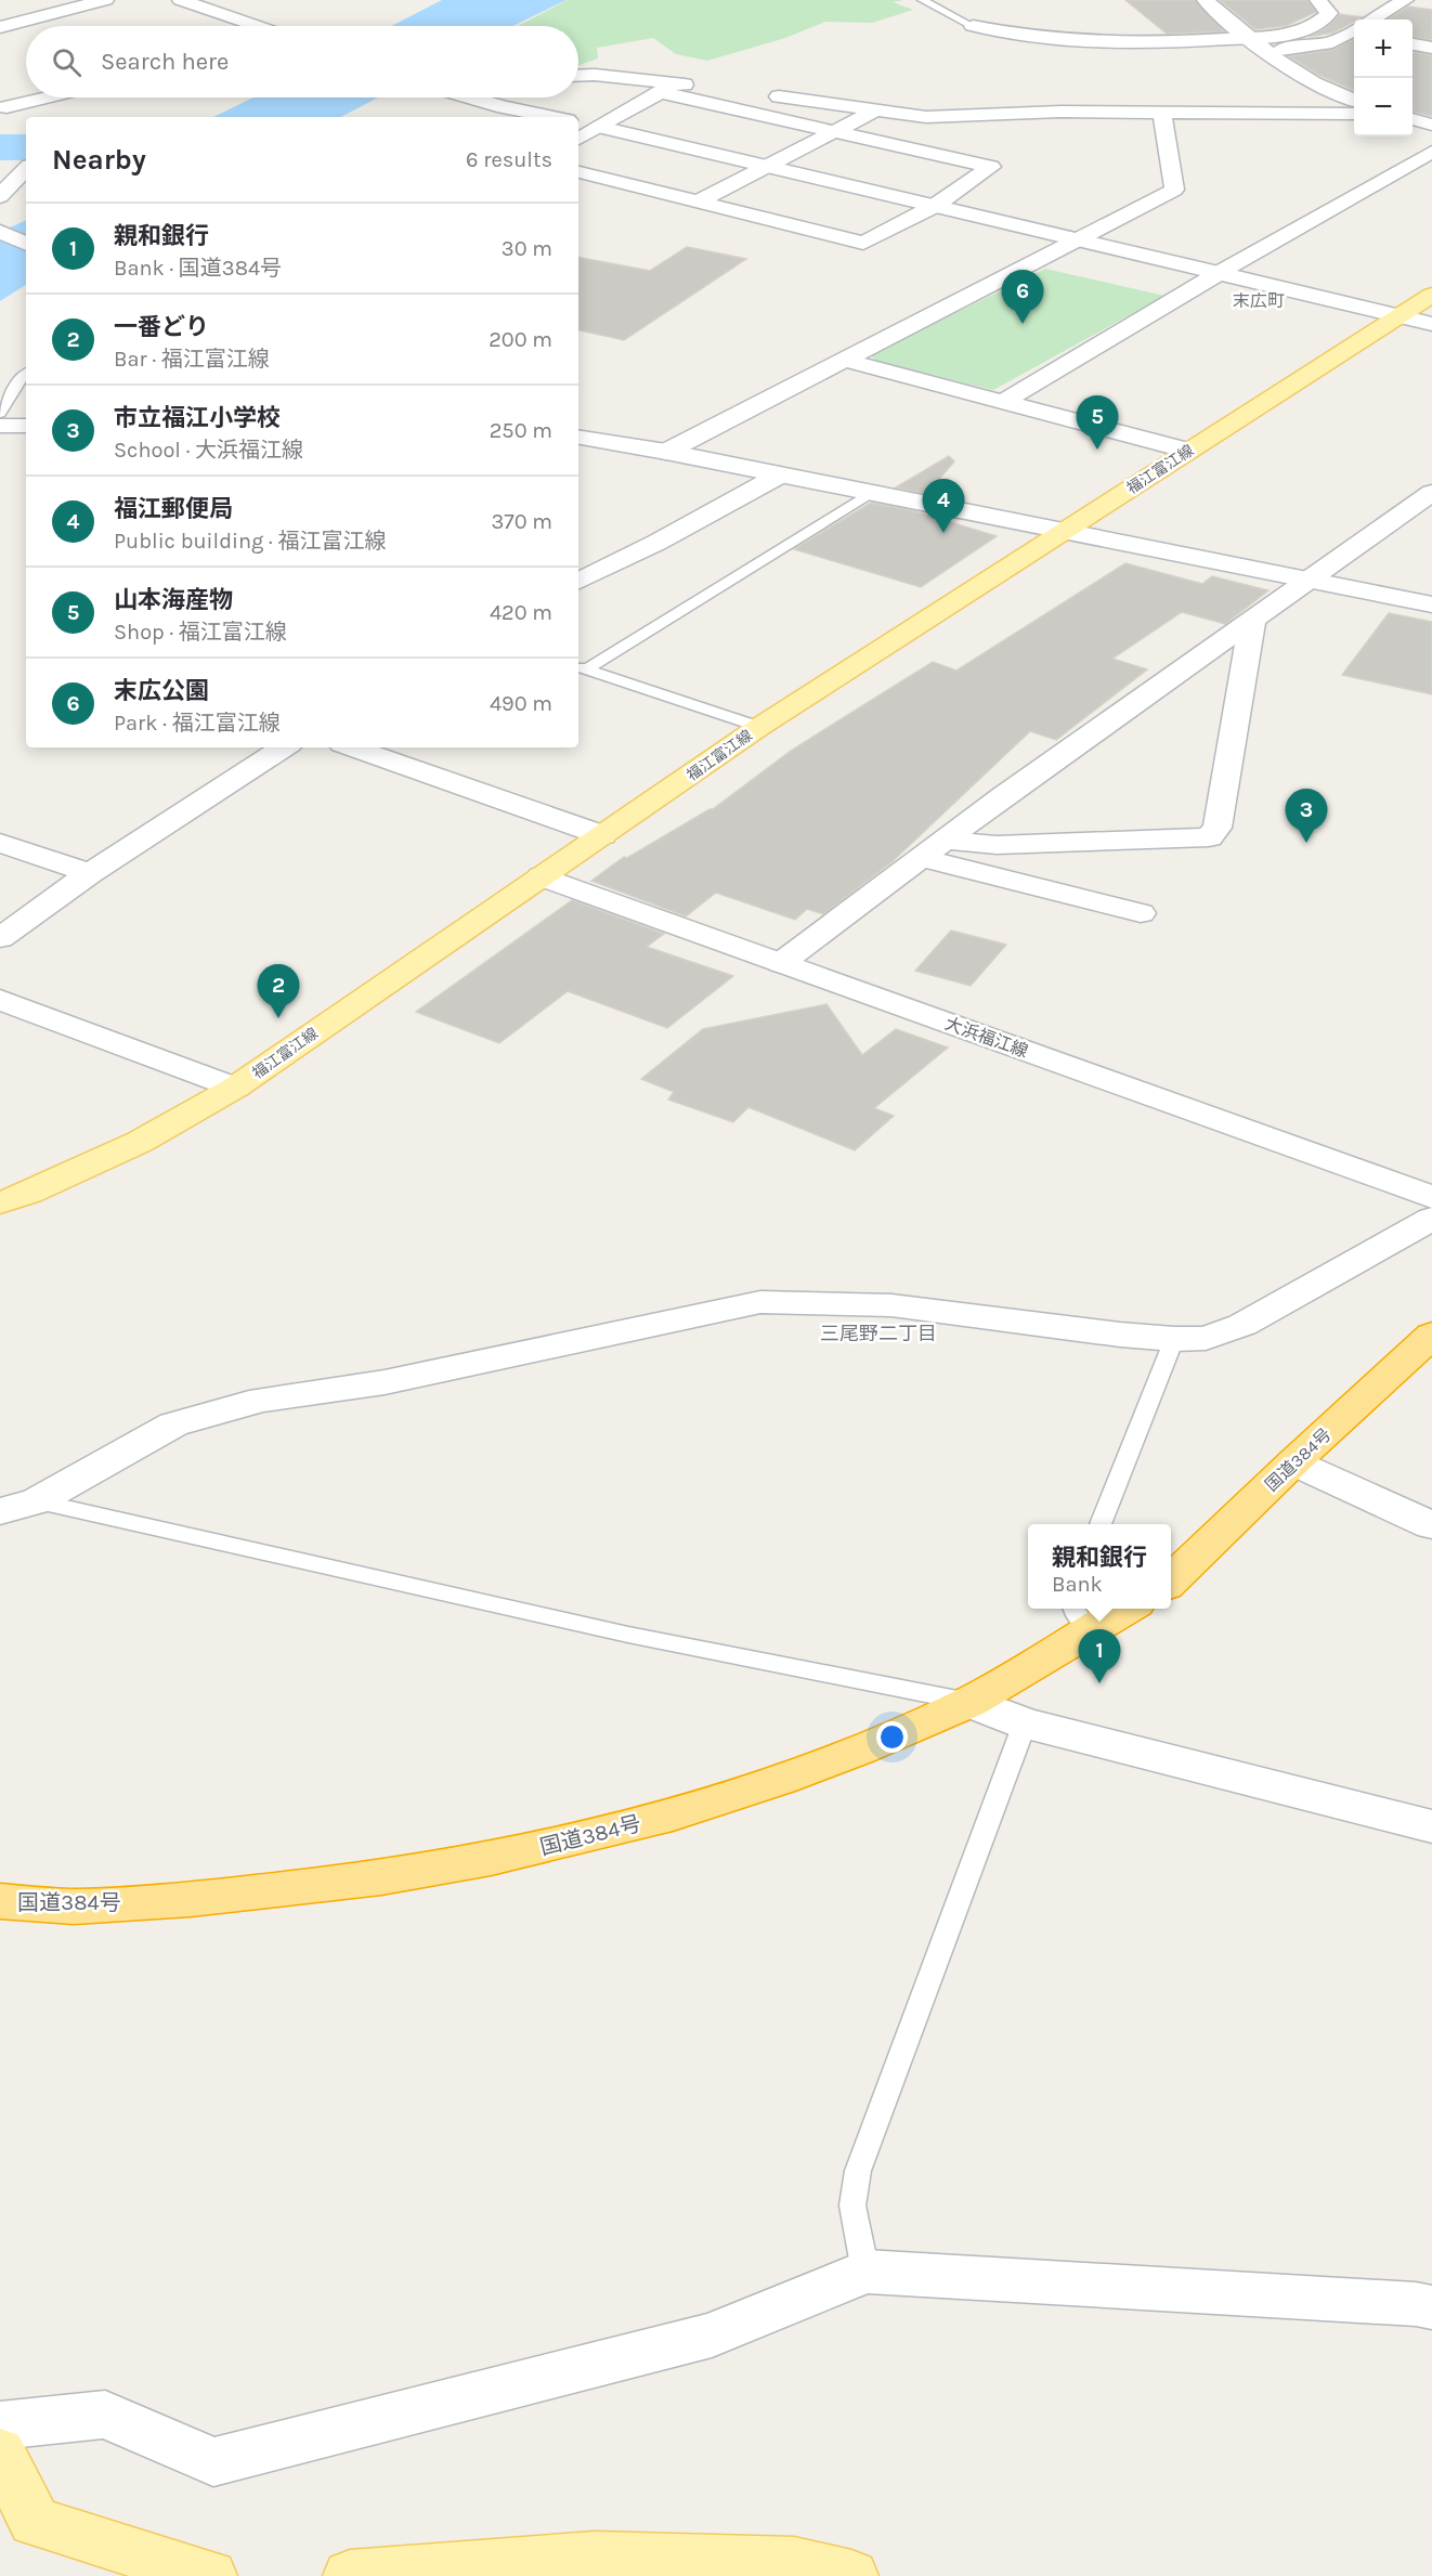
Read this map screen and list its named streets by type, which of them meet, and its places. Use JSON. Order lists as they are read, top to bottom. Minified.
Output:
{"streets":{"highway":["国道384号"],"main road":["福江富江線"],"street":["大浜福江線"]},"crossings":[["福江富江線","大浜福江線"]],"districts":["末広町","三尾野二丁目"],"page":{"map_buttons":["+","−"],"search":"Search here","heading":["Nearby","6 results"],"list":[{"mark":"1","name":"親和銀行","note":"Bank · 国道384号","value":"30 m"},{"mark":"2","name":"一番どり","note":"Bar · 福江富江線","value":"200 m"},{"mark":"3","name":"市立福江小学校","note":"School · 大浜福江線","value":"250 m"},{"mark":"4","name":"福江郵便局","note":"Public building · 福江富江線","value":"370 m"},{"mark":"5","name":"山本海産物","note":"Shop · 福江富江線","value":"420 m"},{"mark":"6","name":"末広公園","note":"Park · 福江富江線","value":"490 m"}],"pins":["6","5","4","3","2","1"],"popup":["親和銀行","Bank"]}}
